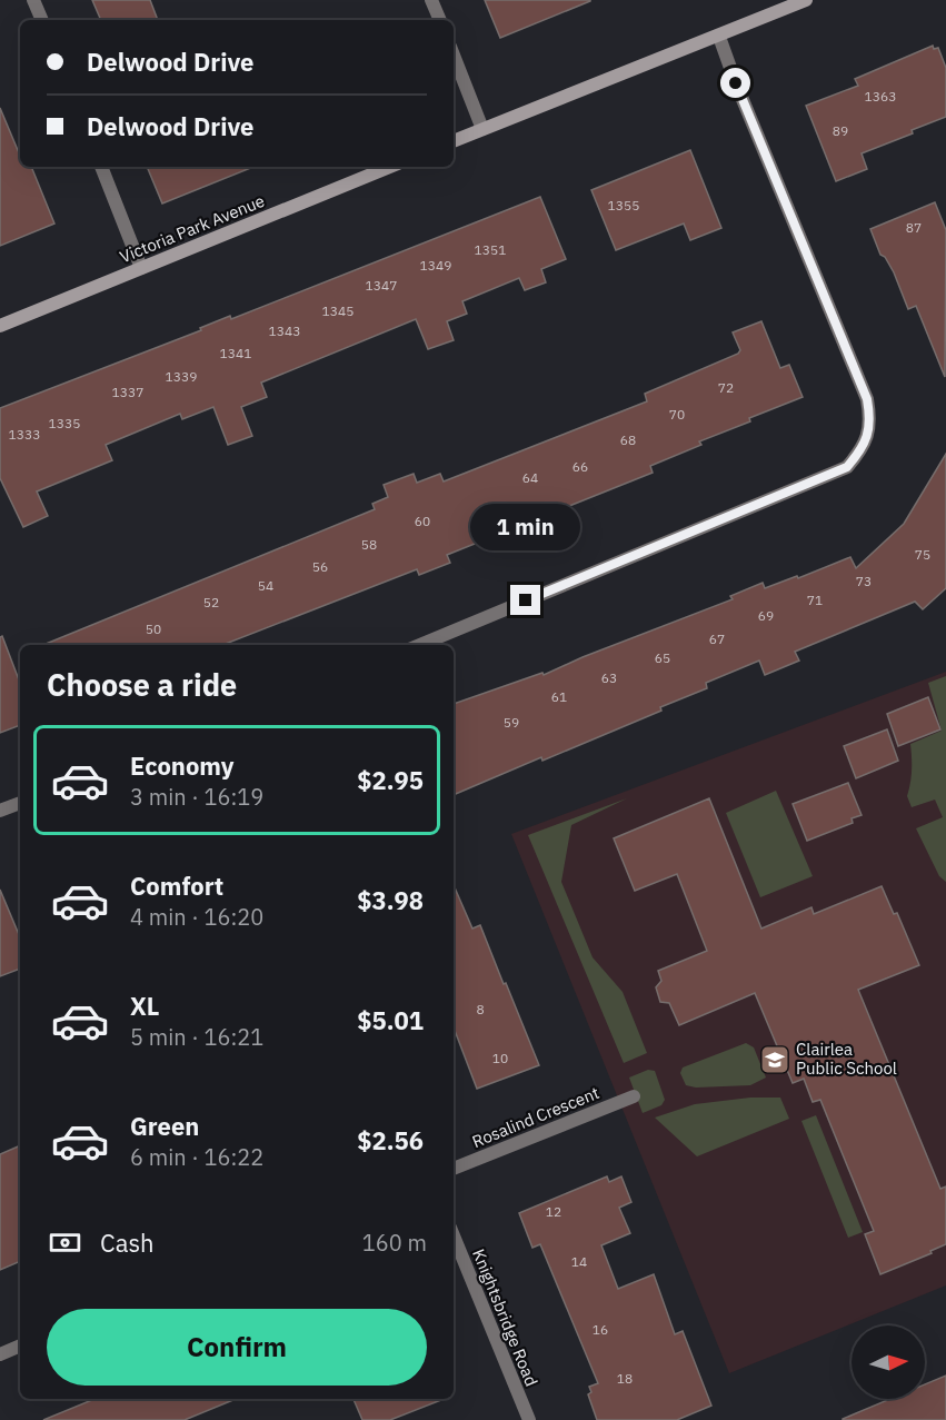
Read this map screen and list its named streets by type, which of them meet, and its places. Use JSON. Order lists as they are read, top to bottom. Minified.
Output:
{"streets":{"main road":["Victoria Park Avenue"],"street":["Rosalind Crescent","Knightsbridge Road"]},"places":{"school or university":["Clairlea Public School"]},"house_numbers":["1363","89","1355","87","1351","1349","1347","1345","1343","1341","1339","72","1337","70","1335","1333","68","66","64","60","58","75","56","73","54","71","52","69","50","67","65","63","61","59","8","10","12","14","16","18"],"north":"right","page":{"banner":["Delwood Drive","Delwood Drive"],"bubble":"1 min","heading":"Choose a ride","list":[{"name":"Economy","note":"3 min · 16:19","value":"$2.95"},{"name":"Comfort","note":"4 min · 16:20","value":"$3.98"},{"name":"XL","note":"5 min · 16:21","value":"$5.01"},{"name":"Green","note":"6 min · 16:22","value":"$2.56"}],"pay":["Cash","160 m"],"buttons":"Confirm"}}
